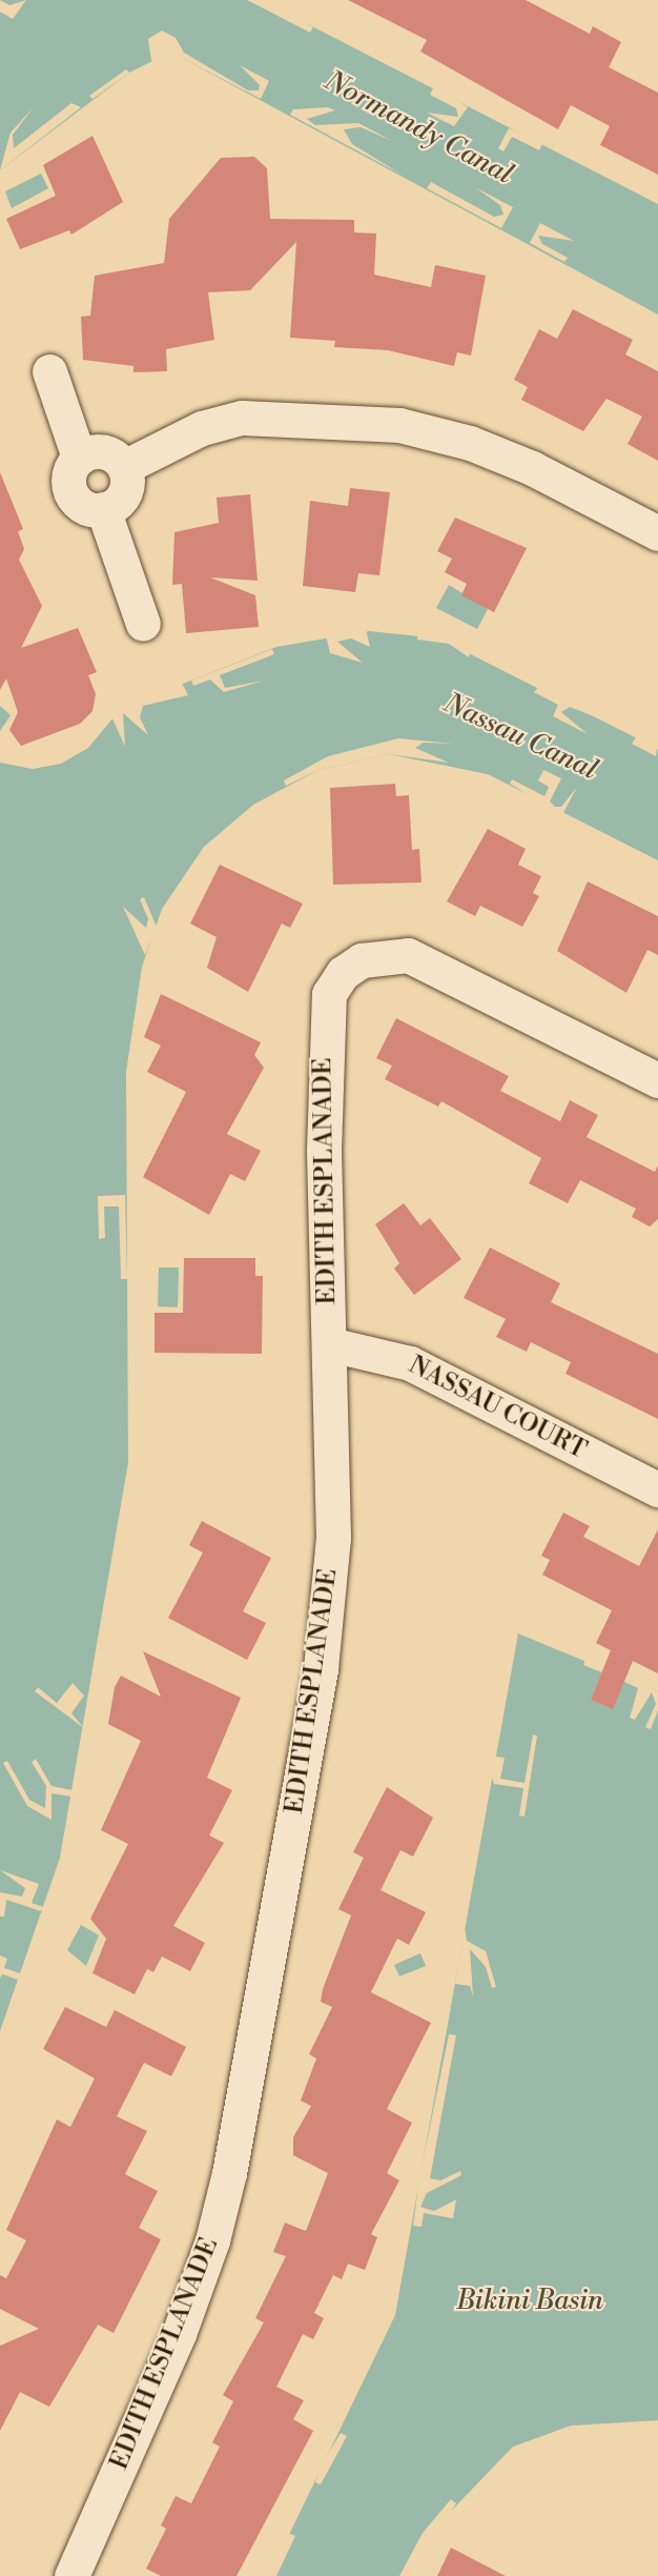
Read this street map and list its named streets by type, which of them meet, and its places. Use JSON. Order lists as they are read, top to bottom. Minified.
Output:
{"streets":{"street":["EDITH ESPLANADE","NASSAU COURT"]},"crossings":[["EDITH ESPLANADE","NASSAU COURT"]],"water":["Normandy Canal","Nassau Canal","Bikini Basin"]}
